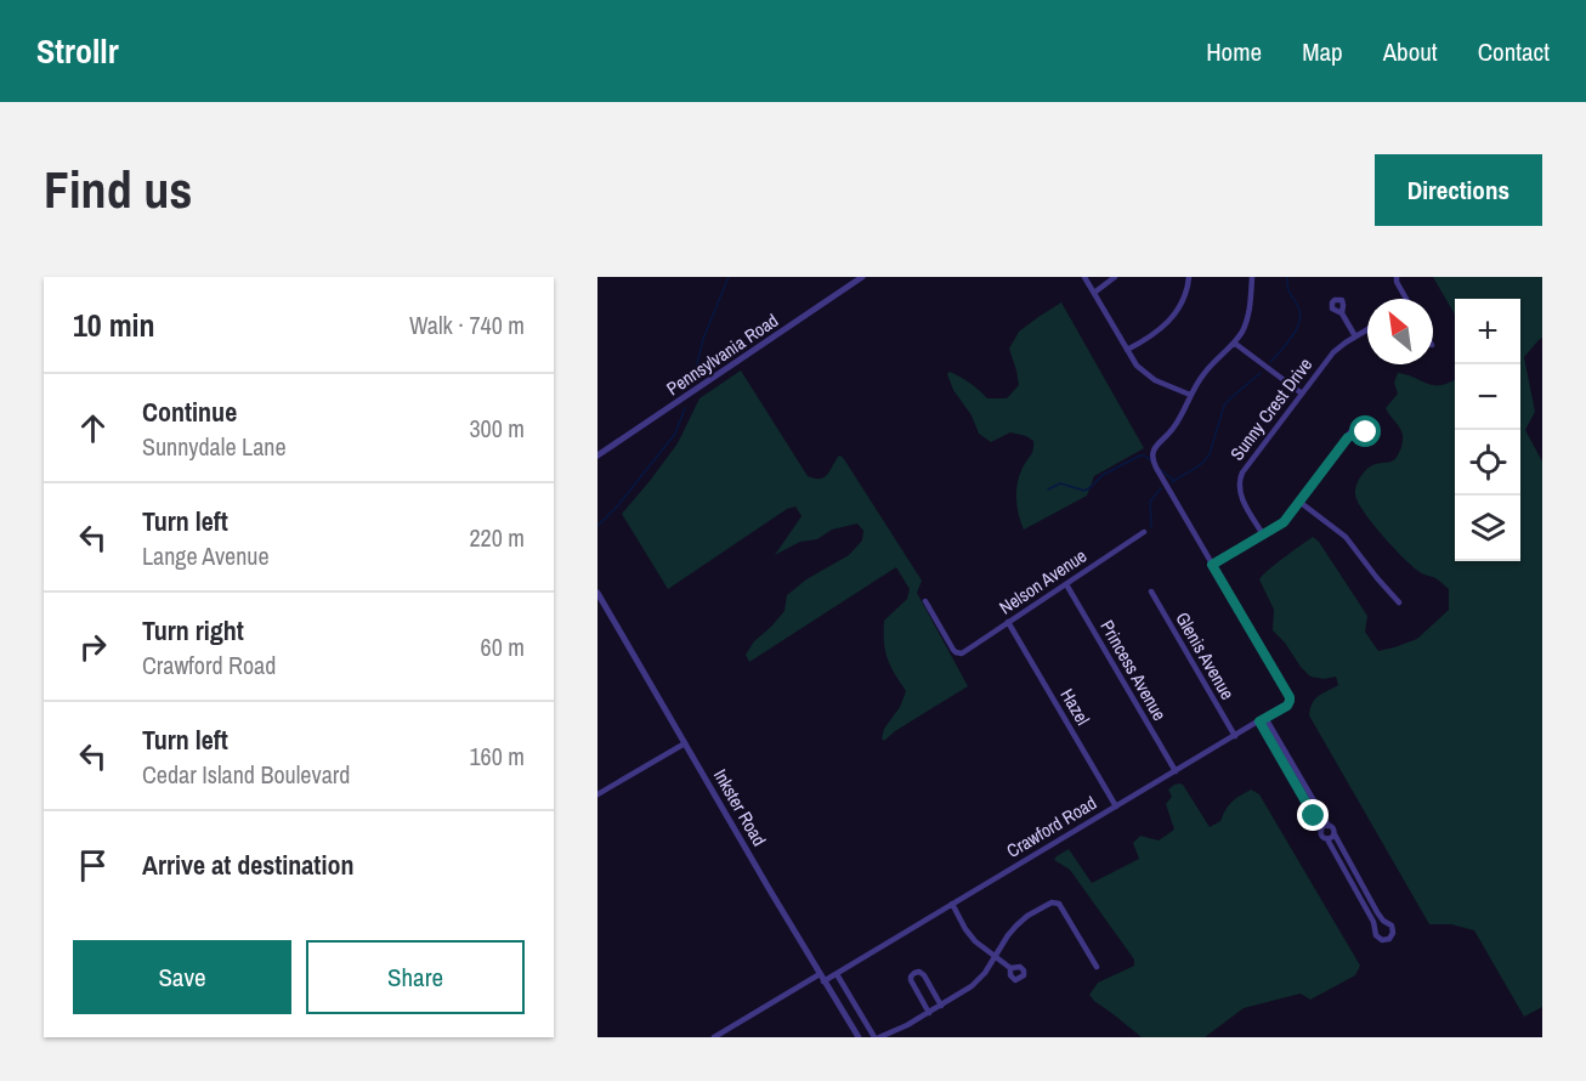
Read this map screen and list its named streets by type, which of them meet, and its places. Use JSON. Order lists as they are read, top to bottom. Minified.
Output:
{"streets":{"street":["Pennsylvania Road","Sunny Crest Drive","Nelson Avenue","Glenis Avenue","Princess Avenue","Hazel","Inkster Road","Crawford Road"]},"crossings":[["Nelson Avenue","Princess Avenue"],["Nelson Avenue","Hazel"],["Glenis Avenue","Crawford Road"],["Princess Avenue","Crawford Road"],["Hazel","Crawford Road"],["Inkster Road","Crawford Road"]],"north":"top left","page":{"header":"Strollr","nav":["Home","Map","About","Contact"],"buttons":["Directions",["Save","Share"]],"title":"Find us","heading":["10 min","Walk · 740 m"],"map_buttons":["+","−"],"list":[["Continue","Sunnydale Lane","300 m"],["Turn left","Lange Avenue","220 m"],["Turn right","Crawford Road","60 m"],["Turn left","Cedar Island Boulevard","160 m"],"Arrive at destination"]}}
